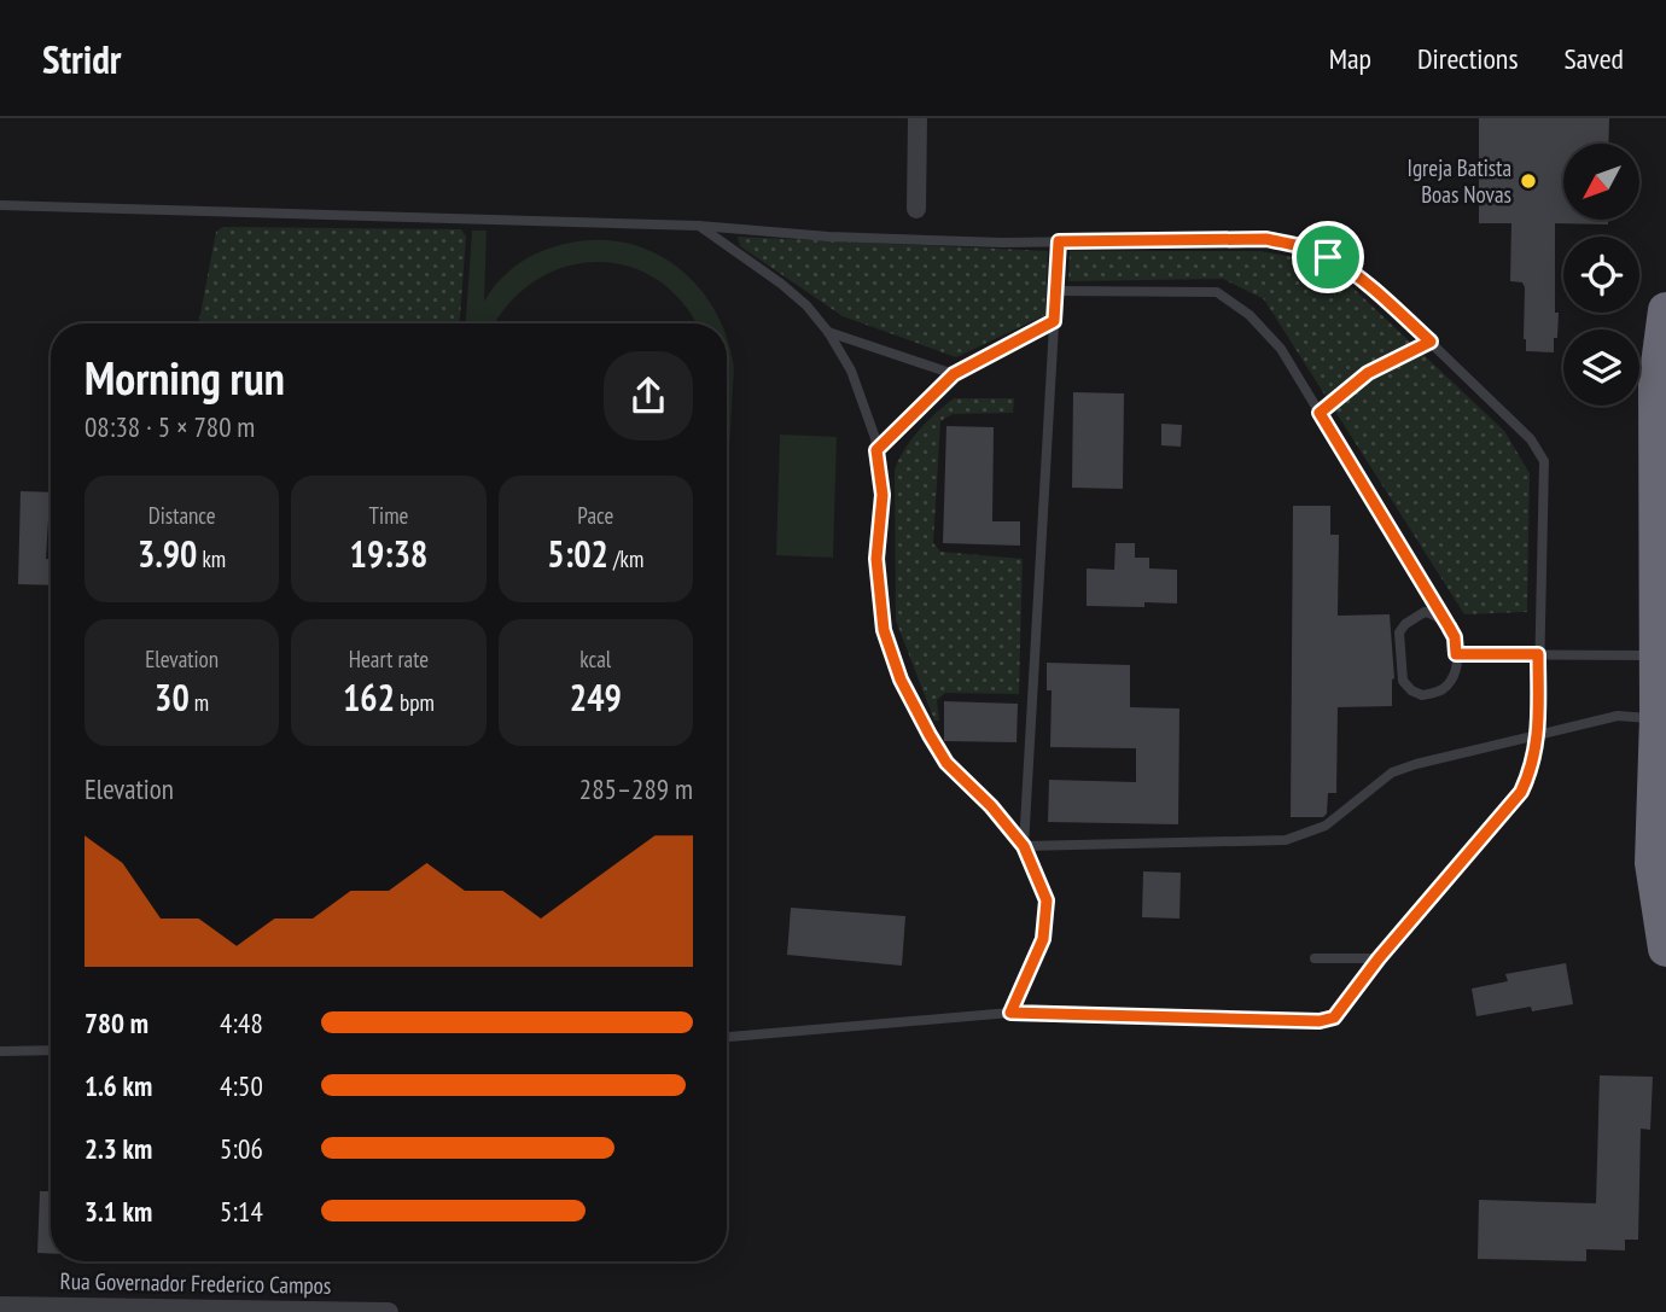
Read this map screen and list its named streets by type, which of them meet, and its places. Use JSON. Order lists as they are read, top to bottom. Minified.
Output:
{"streets":{"street":["Rua Governador Frederico Campos"]},"places":["Igreja Batista Boas Novas"],"north":"bottom left","page":{"header":"Stridr","nav":["Map","Directions","Saved"],"heading":["Morning run","08:38 · 5 × 780 m"],"stats":[["Distance","3.90 km"],["Time","19:38"],["Pace","5:02 /km"],["Elevation","30 m"],["Heart rate","162 bpm"],["kcal","249"]],"chart":["Elevation","285–289 m"],"list":[{"name":"780 m","note":"4:48"},{"name":"1.6 km","note":"4:50"},{"name":"2.3 km","note":"5:06"},{"name":"3.1 km","note":"5:14"}]}}
